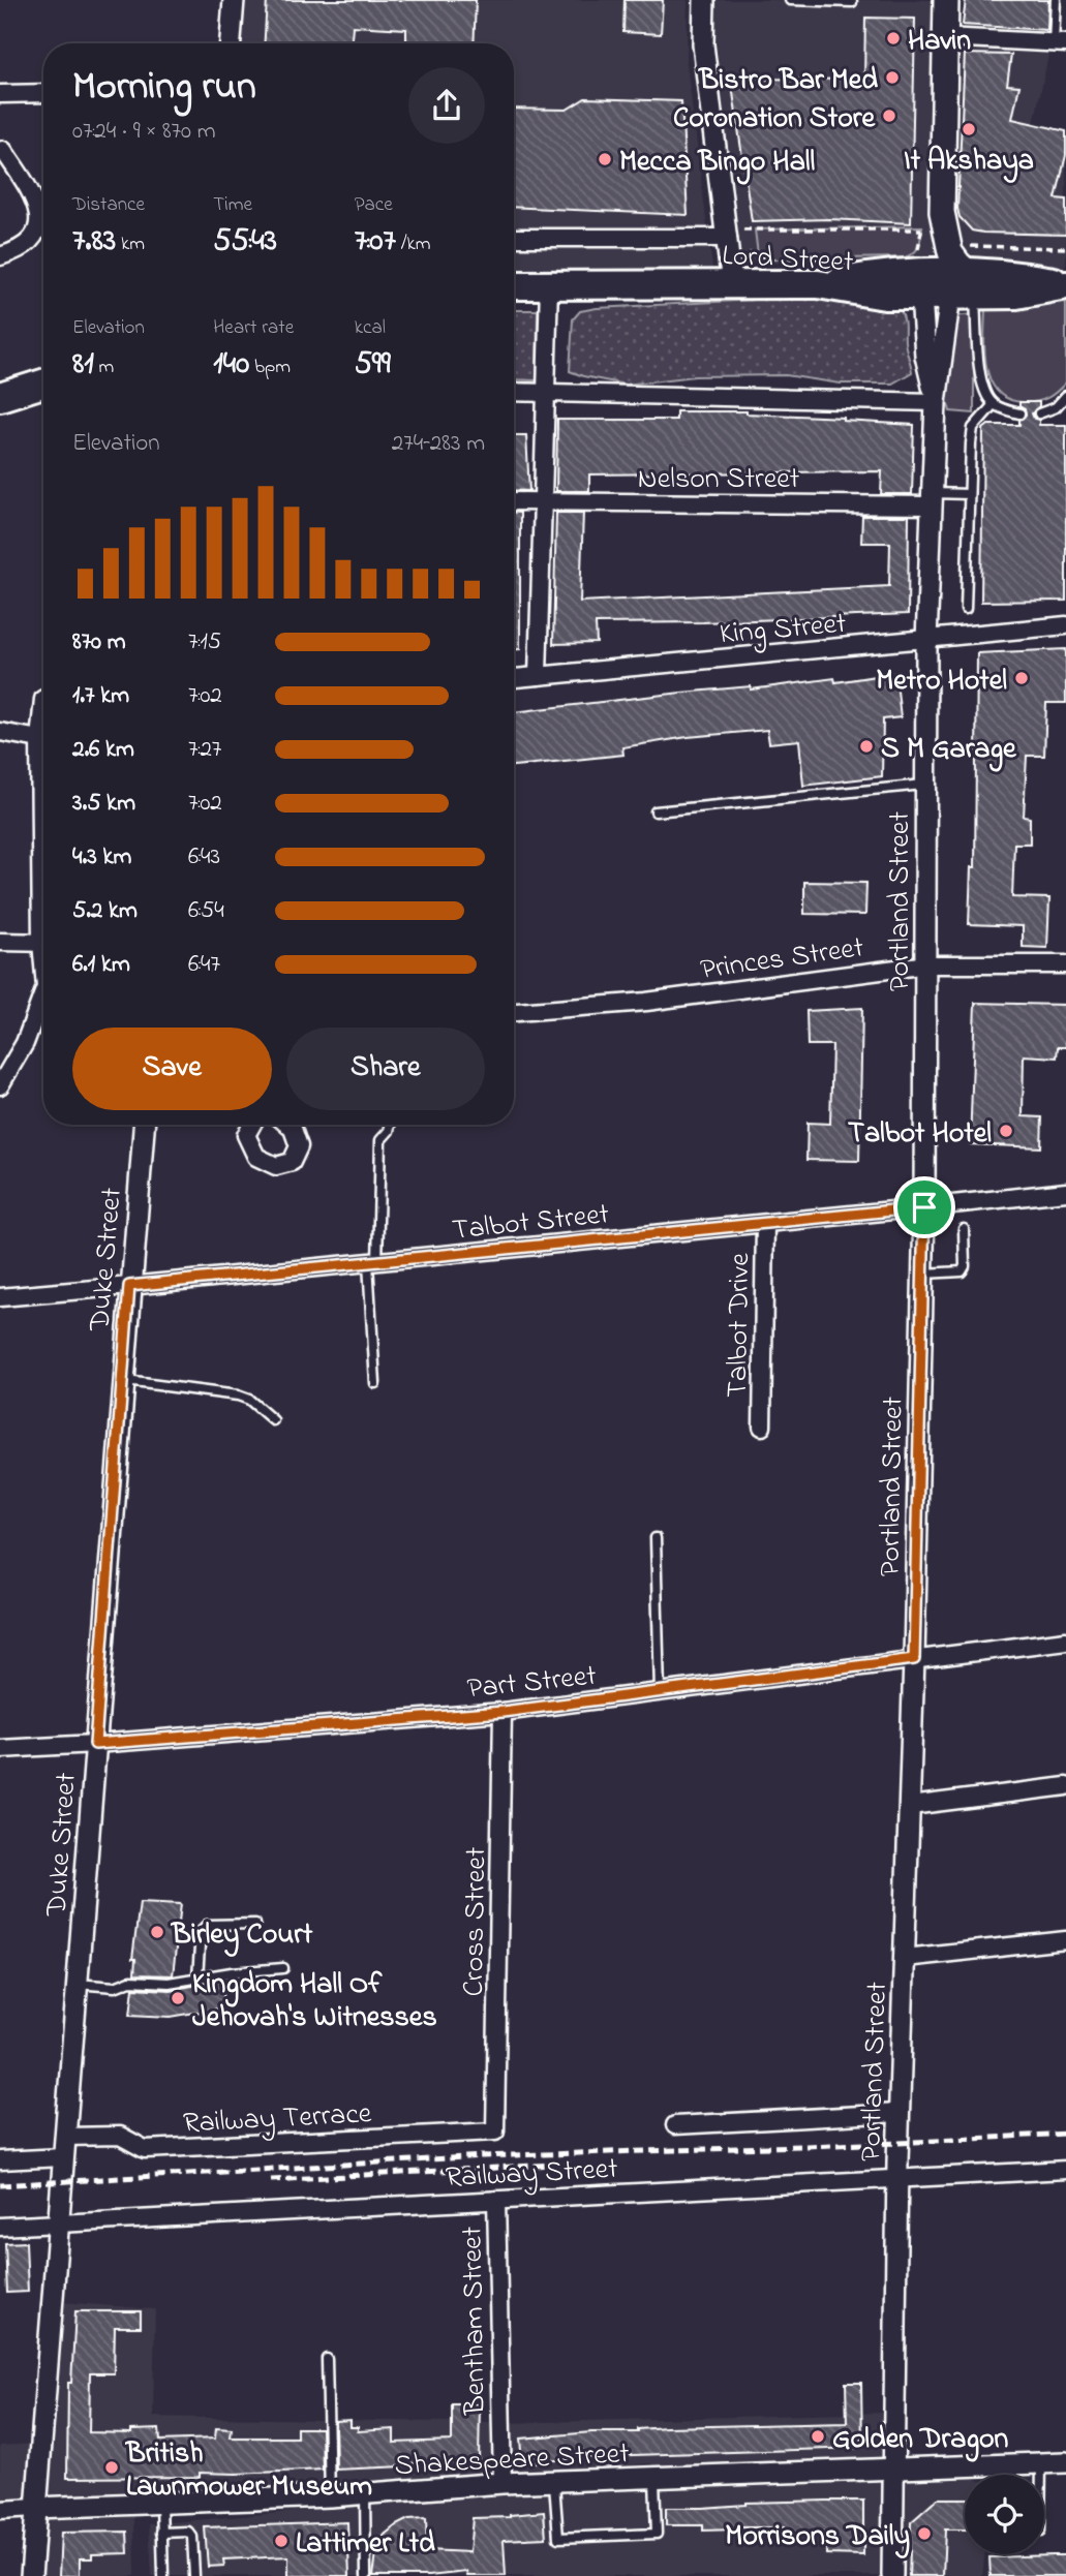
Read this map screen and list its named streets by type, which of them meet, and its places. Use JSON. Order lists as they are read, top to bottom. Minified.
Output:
{"streets":{"highway":["Lord Street"],"street":["Nelson Street","King Street","Portland Street","Princes Street","Talbot Street","Duke Street","Talbot Drive","Part Street","Cross Street","Railway Terrace","Railway Street","Bentham Street","Shakespeare Street"]},"crossings":[["Lord Street","Portland Street"],["Nelson Street","Portland Street"],["King Street","Portland Street"],["Portland Street","Princes Street"],["Portland Street","Talbot Street"],["Portland Street","Part Street"],["Portland Street","Railway Street"],["Portland Street","Shakespeare Street"],["Talbot Street","Duke Street"],["Talbot Street","Talbot Drive"],["Duke Street","Part Street"],["Duke Street","Railway Terrace"],["Duke Street","Railway Street"],["Duke Street","Shakespeare Street"],["Part Street","Cross Street"],["Cross Street","Railway Terrace"],["Railway Street","Bentham Street"],["Bentham Street","Shakespeare Street"]],"places":["Havin","Bistro Bar Med","Coronation Store","It Akshaya","Mecca Bingo Hall","Metro Hotel","S M Garage","Talbot Hotel","Birley Court","Kingdom Hall Of Jehovah's Witnesses","Golden Dragon","British Lawnmower Museum","Morrisons Daily","Lattimer Ltd"],"page":{"heading":["Morning run","07:24 · 9 × 870 m"],"stats":[["Distance","7.83 km"],["Time","55:43"],["Pace","7:07 /km"],["Elevation","81 m"],["Heart rate","140 bpm"],["kcal","599"]],"chart":["Elevation","274–283 m"],"list":[{"name":"870 m","note":"7:15"},{"name":"1.7 km","note":"7:02"},{"name":"2.6 km","note":"7:27"},{"name":"3.5 km","note":"7:02"},{"name":"4.3 km","note":"6:43"},{"name":"5.2 km","note":"6:54"},{"name":"6.1 km","note":"6:47"}],"buttons":["Save","Share"]}}
